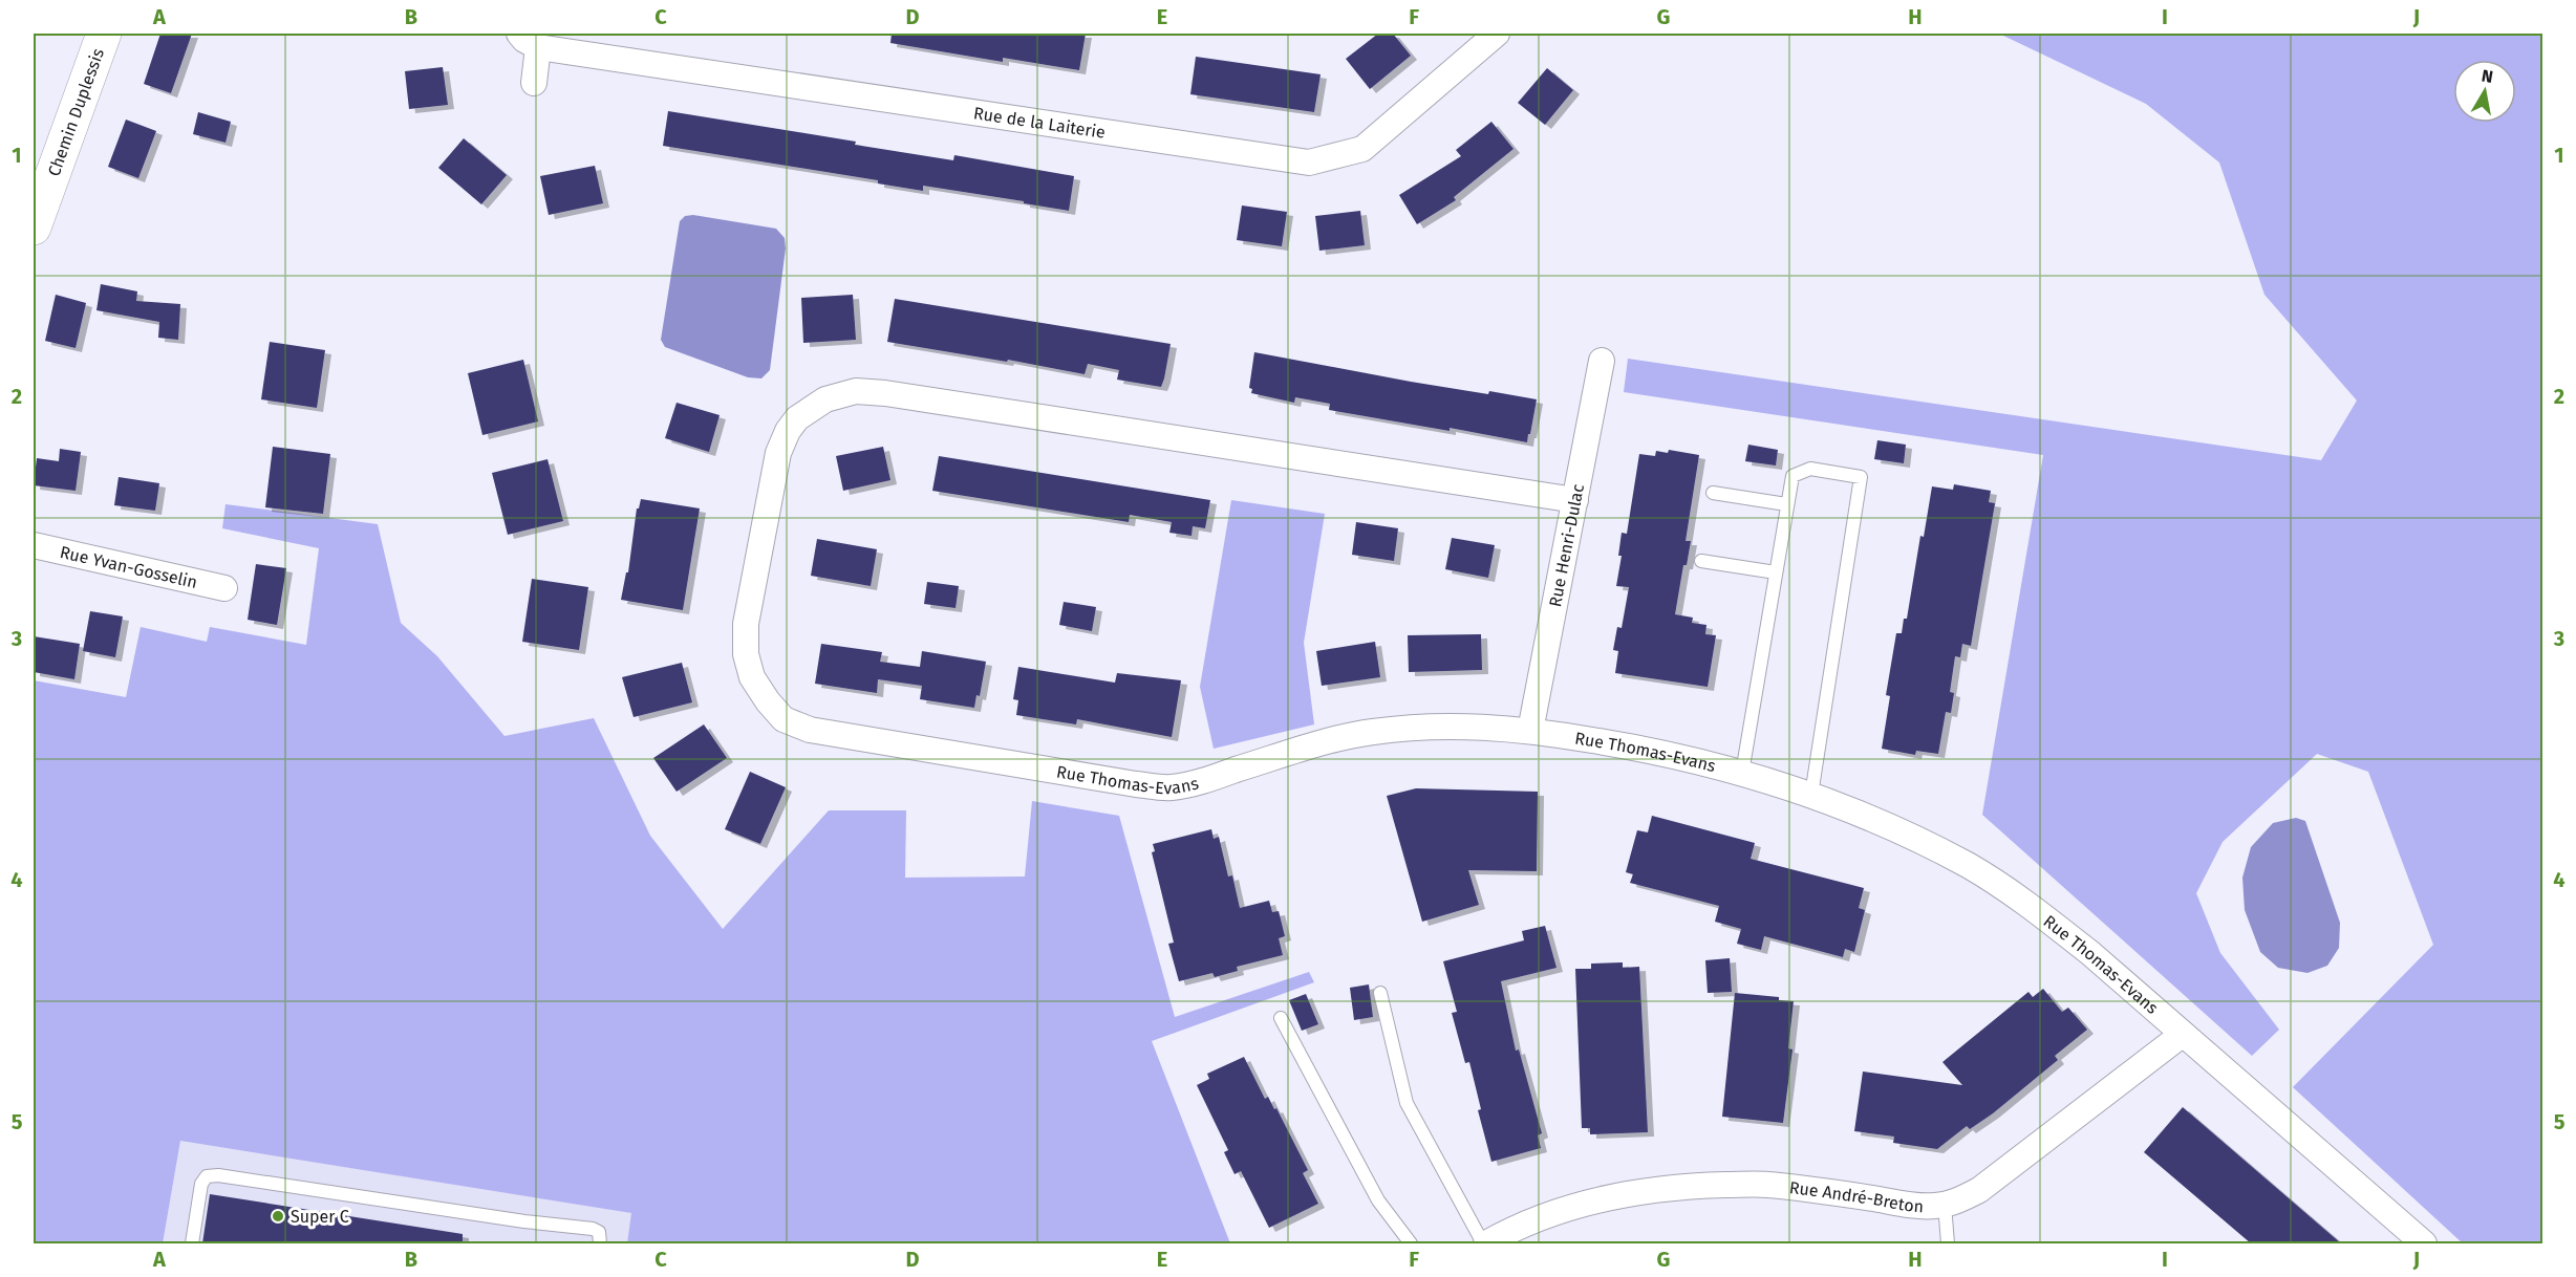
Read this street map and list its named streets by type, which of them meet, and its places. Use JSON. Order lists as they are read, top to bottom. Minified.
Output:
{"streets":{"street":["Chemin Duplessis","Rue de la Laiterie","Rue Henri-Dulac","Rue Yvan-Gosselin","Rue Thomas-Evans","Rue André-Breton"]},"crossings":[["Rue Henri-Dulac","Rue Thomas-Evans"],["Rue Thomas-Evans","Rue André-Breton"]],"places":["Super C"],"north":"top","grid":{"columns":["A","B","C","D","E","F","G","H","I","J"],"rows":["1","2","3","4","5"]}}
